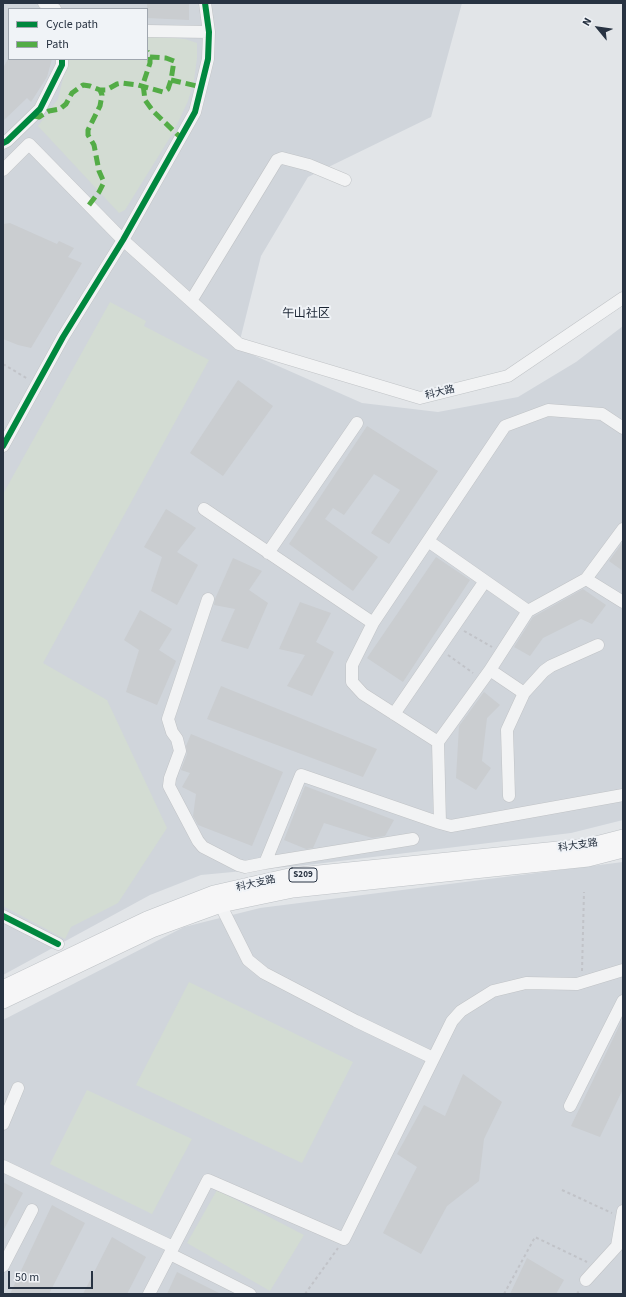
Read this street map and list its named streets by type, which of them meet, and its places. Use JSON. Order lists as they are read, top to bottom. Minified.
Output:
{"streets":{"main road":["科大支路","S209"],"street":["科大路"]},"districts":["午山社区"],"legend":["Cycle path","Path"],"scale_bar":"50 m","north":"top left"}
